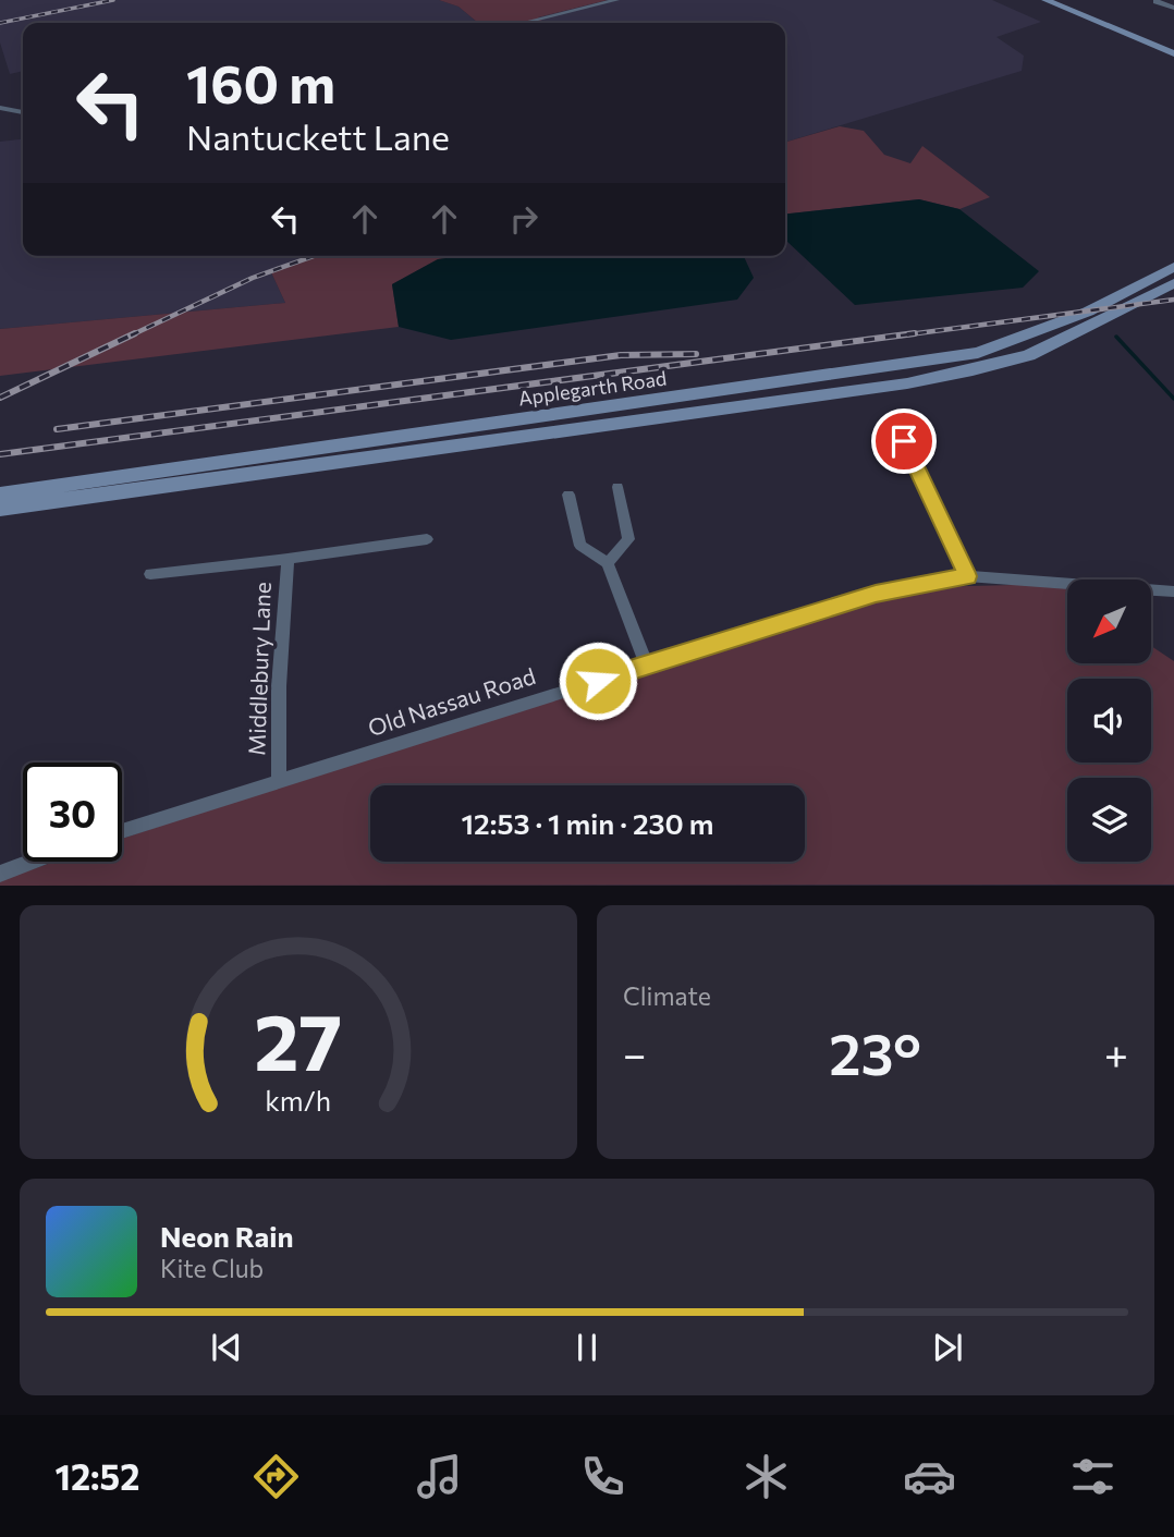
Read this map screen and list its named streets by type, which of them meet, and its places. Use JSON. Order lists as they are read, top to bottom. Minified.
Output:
{"streets":{"main road":["Applegarth Road"],"street":["Middlebury Lane","Old Nassau Road"]},"crossings":[["Middlebury Lane","Old Nassau Road"]],"north":"bottom left","page":{"turn":["160 m","Nantuckett Lane"],"limit":"30","trip":"12:53 · 1 min · 230 m","tile":"Climate","heat":["−","23°","+"],"song":["Neon Rain","Kite Club"],"tabs":"12:52","gauge":["27","km/h"]}}
